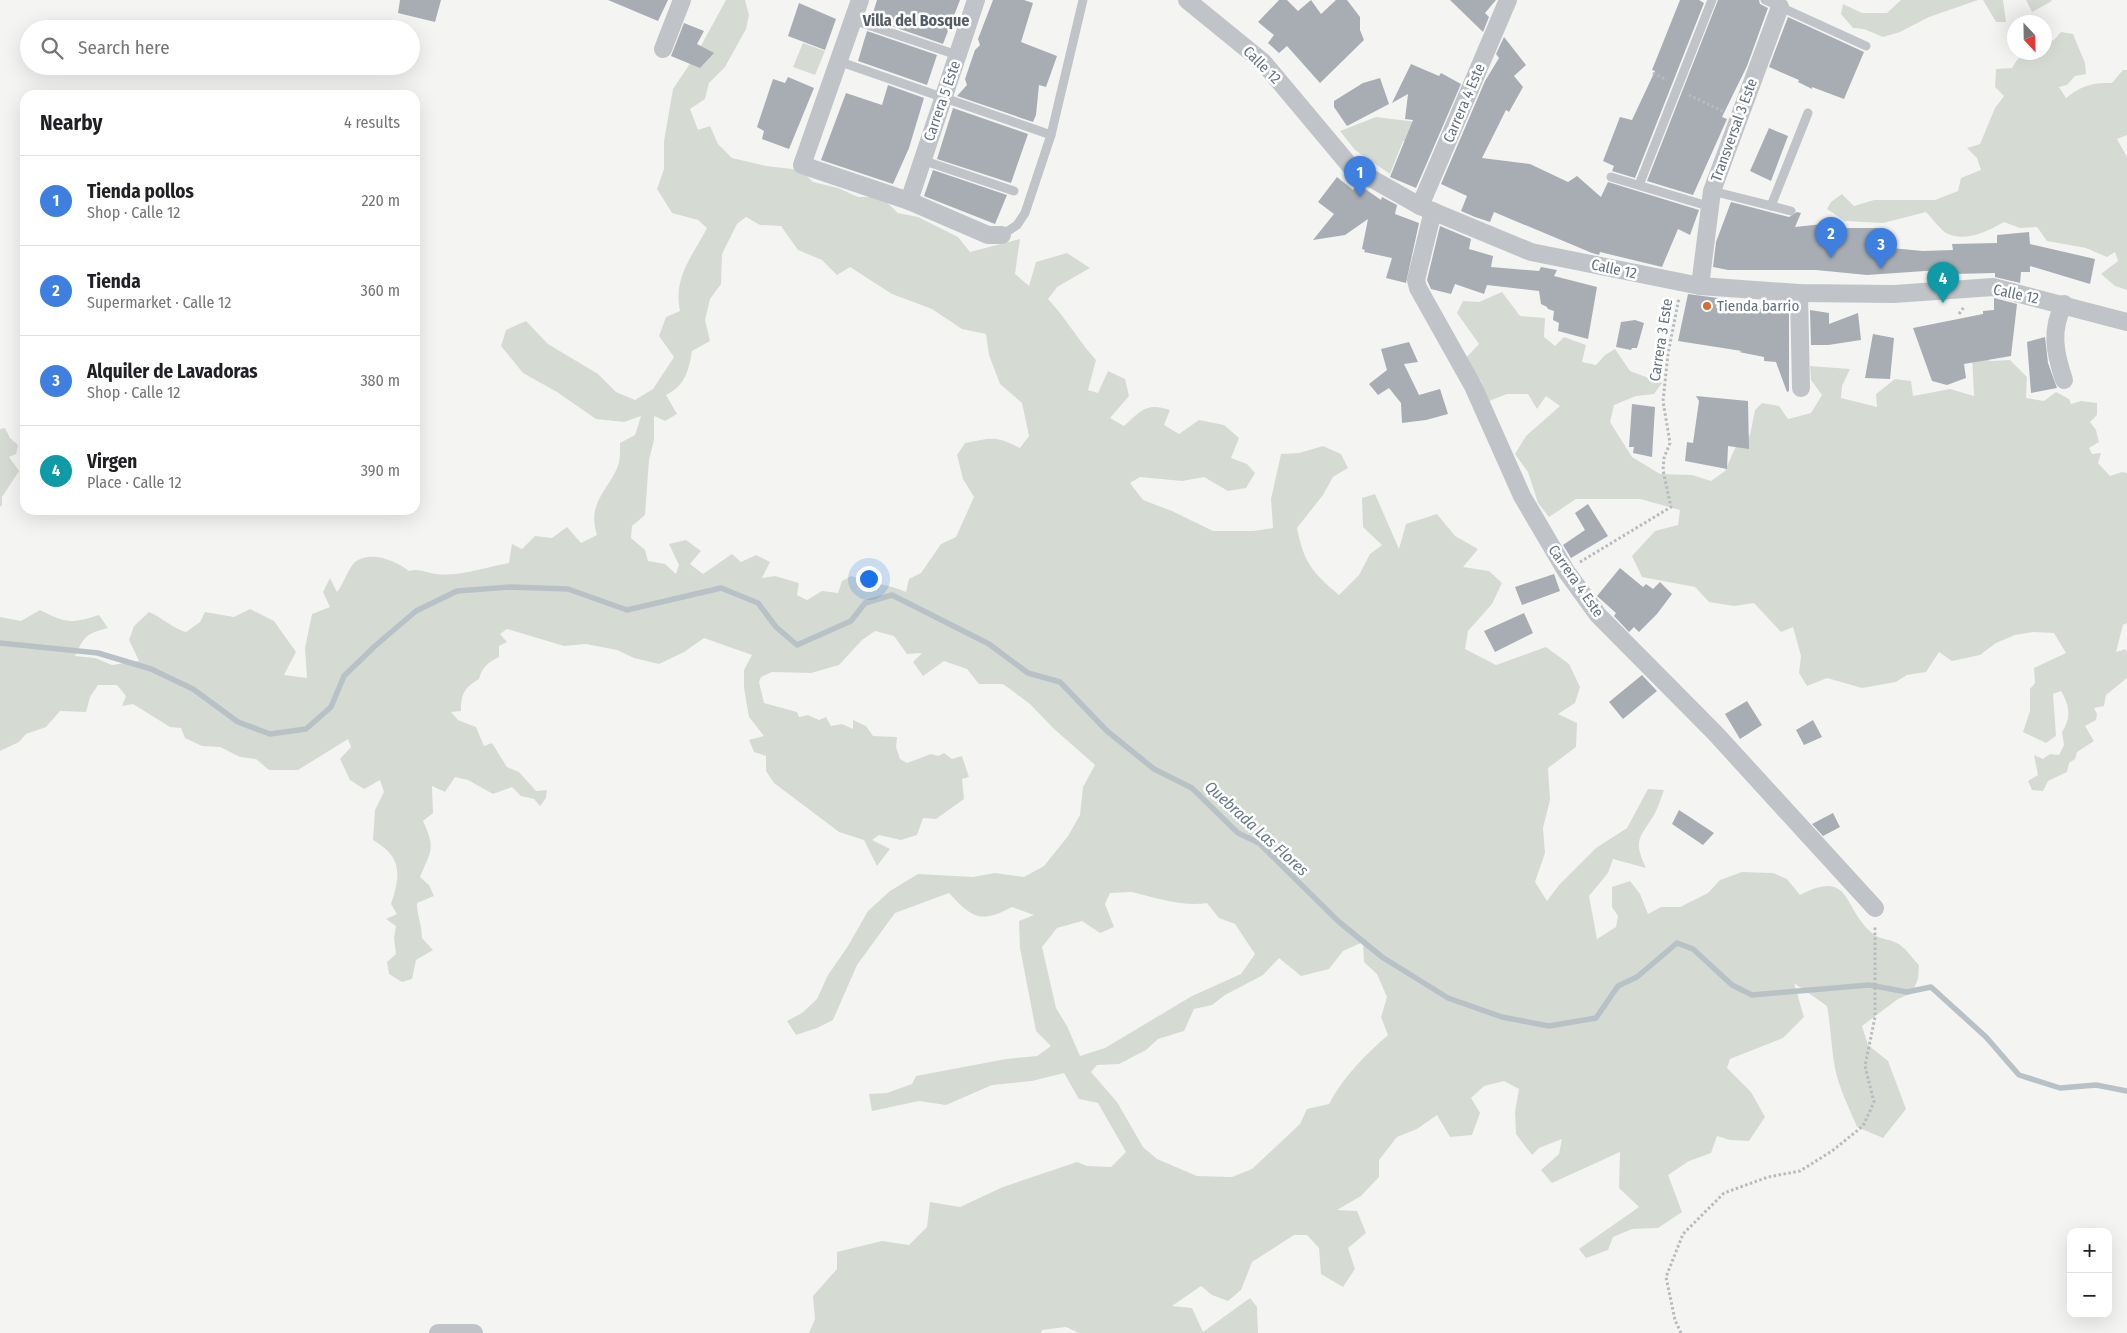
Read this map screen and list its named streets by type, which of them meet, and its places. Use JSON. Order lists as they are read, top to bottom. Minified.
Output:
{"streets":{"street":["Calle 12","Carrera 5 Este","Carrera 4 Este","Transversal 3 Este"],"path":["Carrera 3 Este"]},"crossings":[["Calle 12","Carrera 4 Este"],["Calle 12","Transversal 3 Este"],["Calle 12","Carrera 3 Este"],["Carrera 4 Este","Carrera 3 Este"]],"districts":["Villa del Bosque"],"water":["Quebrada Las Flores"],"places":["Tienda barrio"],"north":"bottom","page":{"search":"Search here","heading":["Nearby","4 results"],"list":[{"mark":"1","name":"Tienda pollos","note":"Shop · Calle 12","value":"220 m"},{"mark":"2","name":"Tienda","note":"Supermarket · Calle 12","value":"360 m"},{"mark":"3","name":"Alquiler de Lavadoras","note":"Shop · Calle 12","value":"380 m"},{"mark":"4","name":"Virgen","note":"Place · Calle 12","value":"390 m"}],"pins":["1","2","3","4"],"map_buttons":["+","−"]}}
